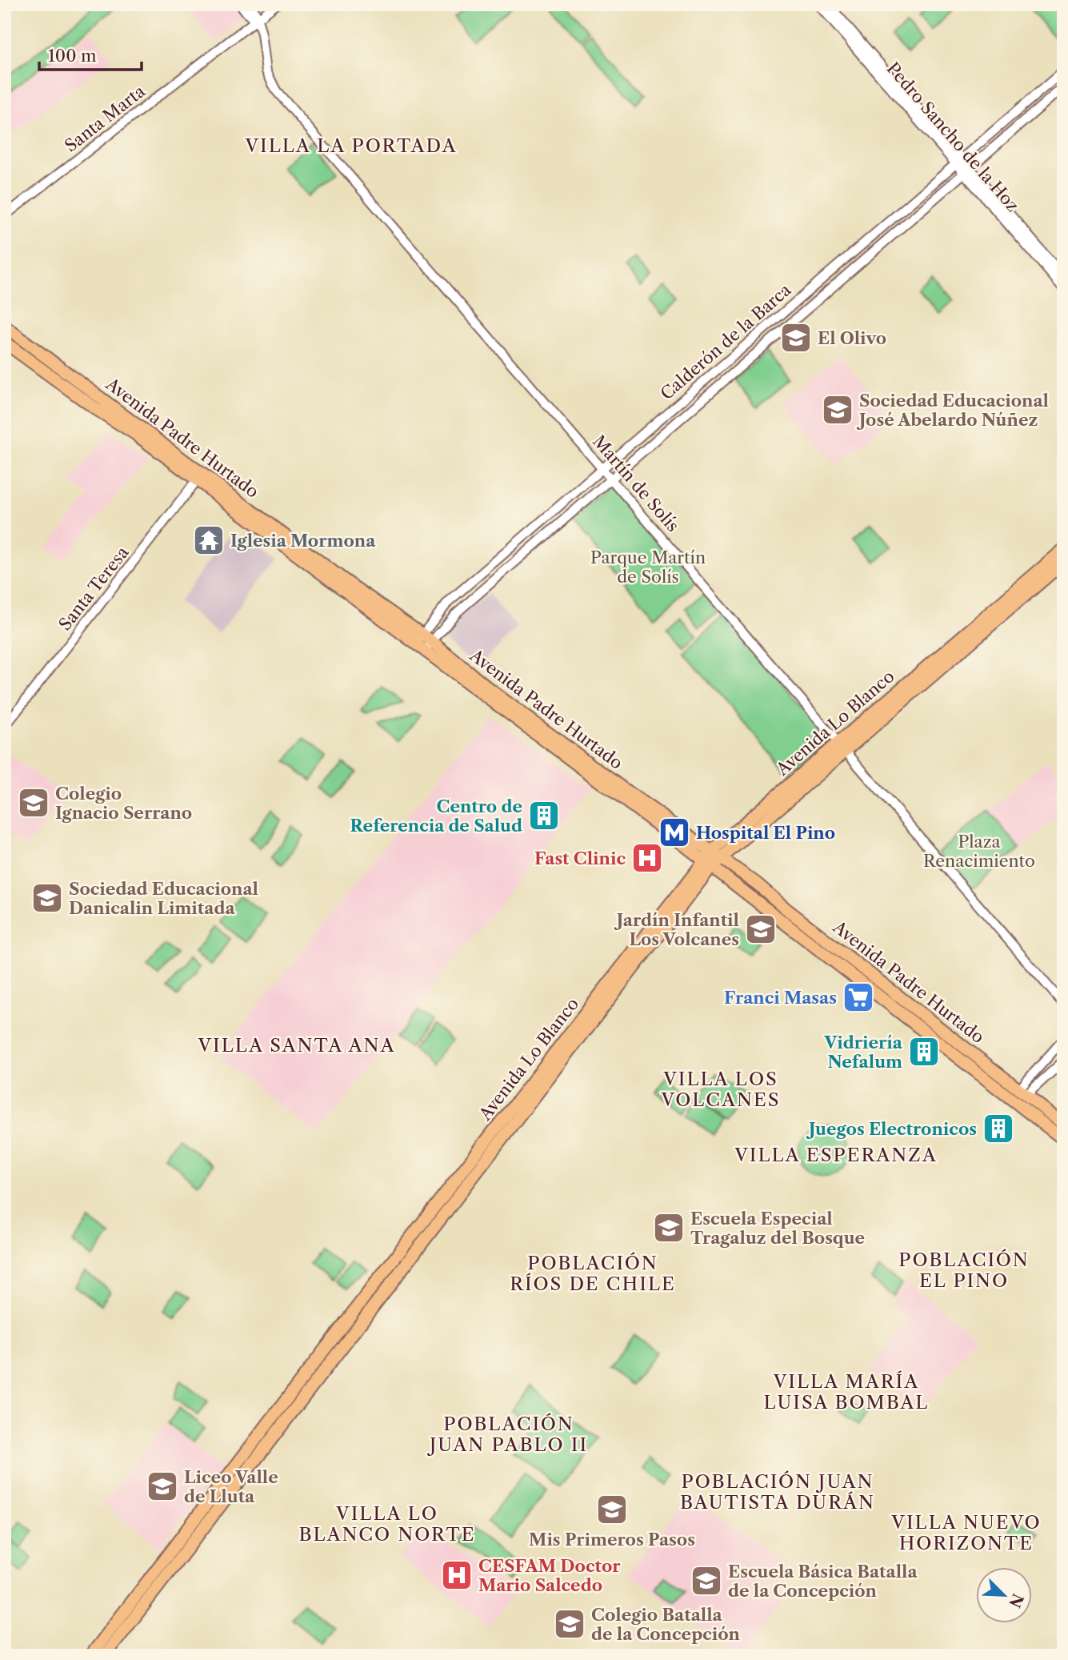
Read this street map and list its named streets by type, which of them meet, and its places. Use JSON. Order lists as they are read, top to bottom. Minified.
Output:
{"streets":{"main road":["Avenida Padre Hurtado","Avenida Lo Blanco"],"street":["Santa Marta","Pedro Sancho de la Hoz","Calderón de la Barca","Martín de Solís","Santa Teresa"]},"crossings":[["Santa Marta","Martín de Solís"],["Pedro Sancho de la Hoz","Calderón de la Barca"],["Calderón de la Barca","Avenida Padre Hurtado"],["Calderón de la Barca","Martín de Solís"],["Avenida Padre Hurtado","Santa Teresa"],["Avenida Padre Hurtado","Avenida Lo Blanco"],["Martín de Solís","Avenida Lo Blanco"]],"districts":["VILLA LA PORTADA","VILLA SANTA ANA","VILLA LOS VOLCANES","VILLA ESPERANZA","POBLACIÓN EL PINO","POBLACIÓN RÍOS DE CHILE","VILLA MARÍA LUISA BOMBAL","POBLACIÓN JUAN PABLO II","POBLACIÓN JUAN BAUTISTA DURÁN","VILLA LO BLANCO NORTE","VILLA NUEVO HORIZONTE"],"parks":["Parque Martín de Solís","Plaza Renacimiento"],"places":{"school or university":["El Olivo","Sociedad Educacional José Abelardo Núñez","Colegio Ignacio Serrano","Sociedad Educacional Danicalin Limitada","Jardín Infantil Los Volcanes","Escuela Especial Tragaluz del Bosque","Liceo Valle de Lluta","Mis Primeros Pasos","Escuela Básica Batalla de la Concepción","Colegio Batalla de la Concepción"],"temple":["Iglesia Mormona"],"building":["Centro de Referencia de Salud","Vidriería Nefalum","Juegos Electronicos"],"metro station":["Hospital El Pino"],"hospital":["Fast Clinic","CESFAM Doctor Mario Salcedo"],"supermarket":["Franci Masas"]},"scale_bar":"100 m","north":"bottom right"}
